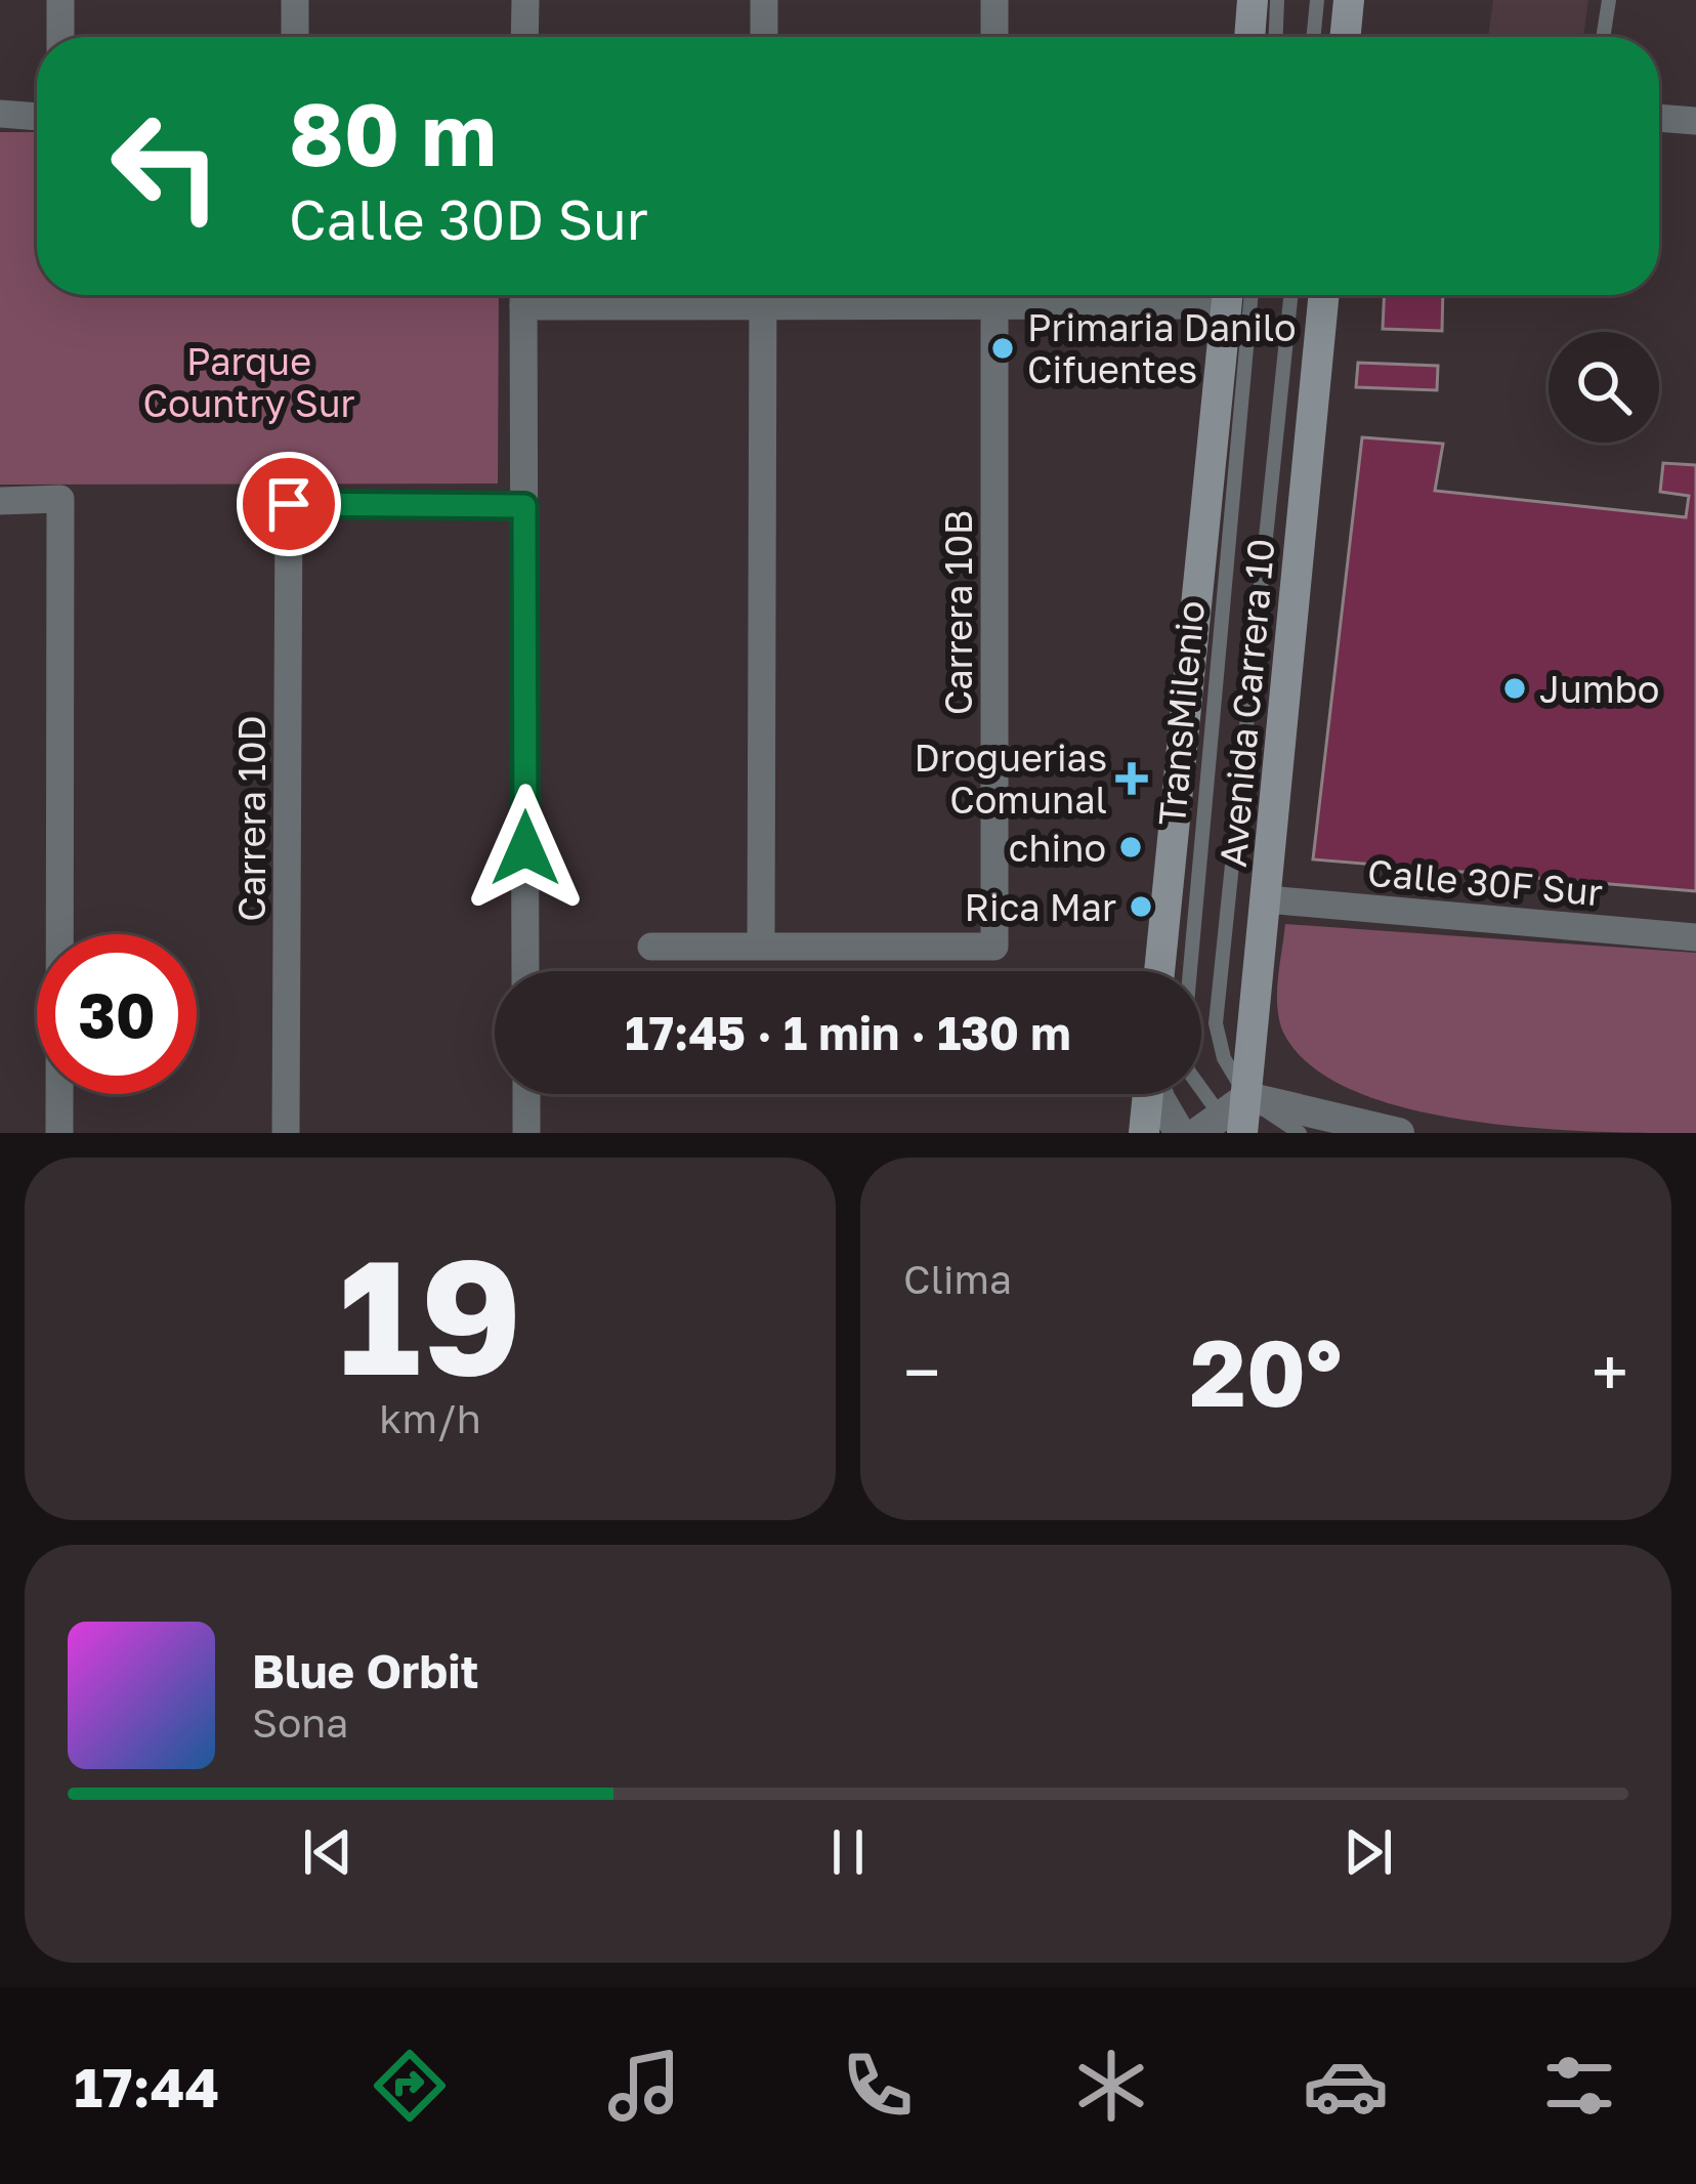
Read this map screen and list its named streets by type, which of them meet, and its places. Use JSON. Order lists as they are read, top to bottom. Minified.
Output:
{"streets":{"main road":["Avenida Carrera 10"],"street":["Carrera 10B","Carrera 10D","Calle 30F Sur"],"lane":["TransMilenio"]},"crossings":[["Avenida Carrera 10","TransMilenio"],["Avenida Carrera 10","Calle 30F Sur"]],"parks":["Parque Country Sur"],"places":{"other":["Primaria Danilo Cifuentes","Jumbo","chino","Rica Mar"],"health":["Droguerias Comunal"]},"page":{"turn":["80 m","Calle 30D Sur"],"limit":"30","trip":"17:45 · 1 min · 130 m","tile":[["19","km/h"],"Clima"],"heat":["−","20°","+"],"song":["Blue Orbit","Sona"],"tabs":"17:44"}}
